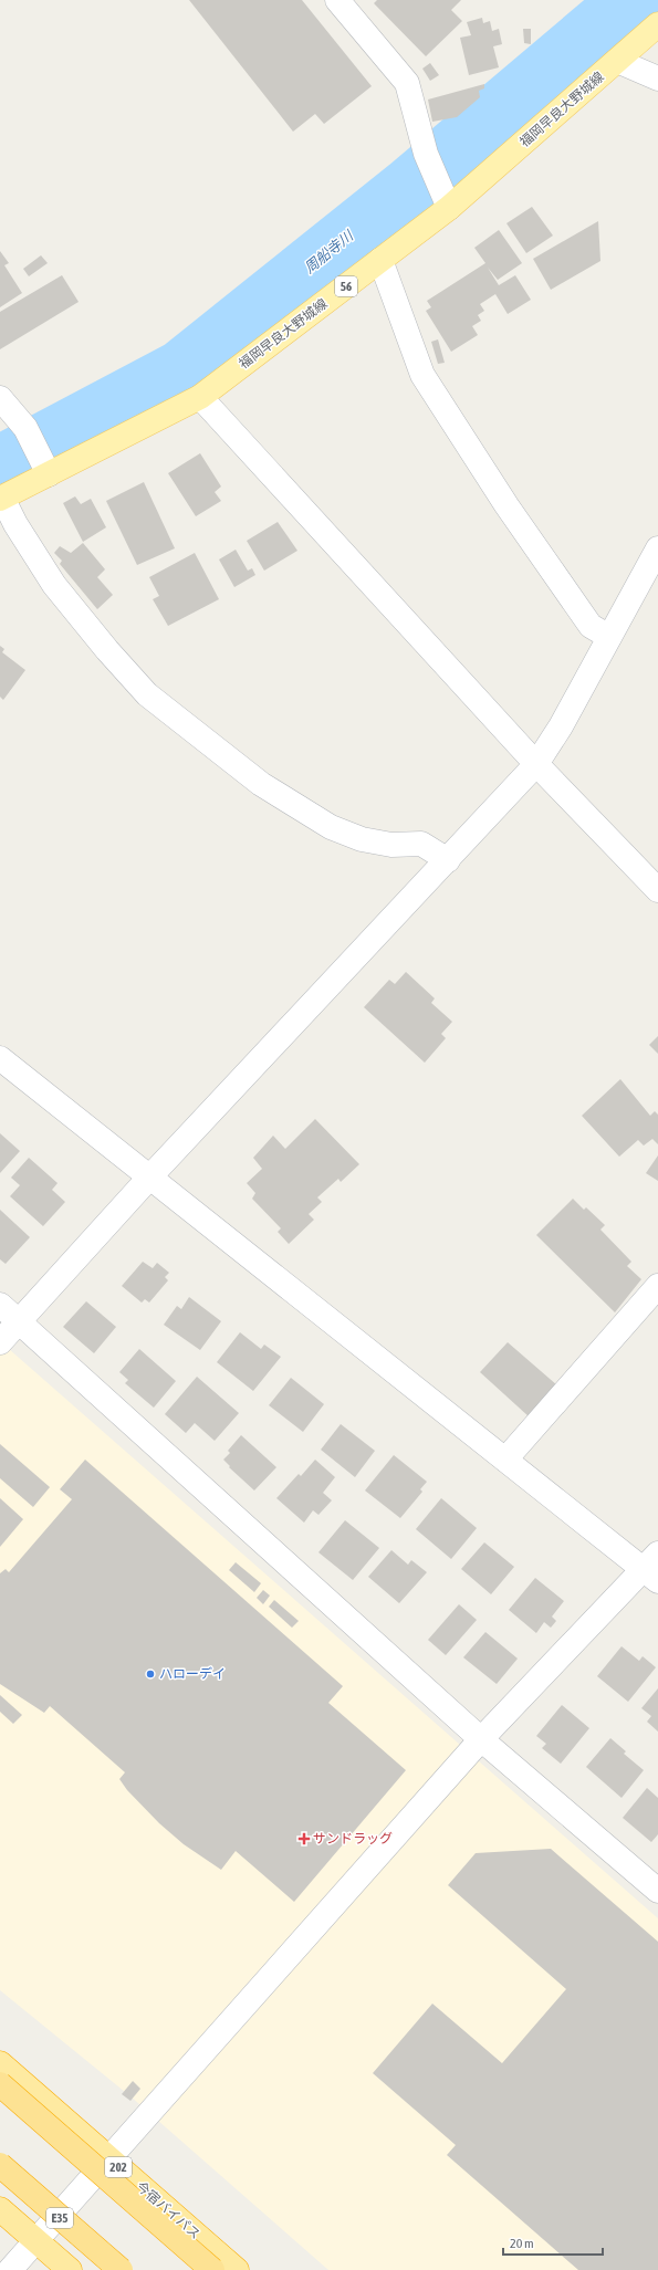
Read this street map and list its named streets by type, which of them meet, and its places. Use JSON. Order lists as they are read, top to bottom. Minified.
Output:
{"streets":{"highway":["202","今宿バイパス","E35"],"main road":["福岡早良大野城線","56"]},"water":["周船寺川"],"places":{"other":["ハローデイ"],"health":["サンドラッグ"]},"scale_bar":"20 m"}
